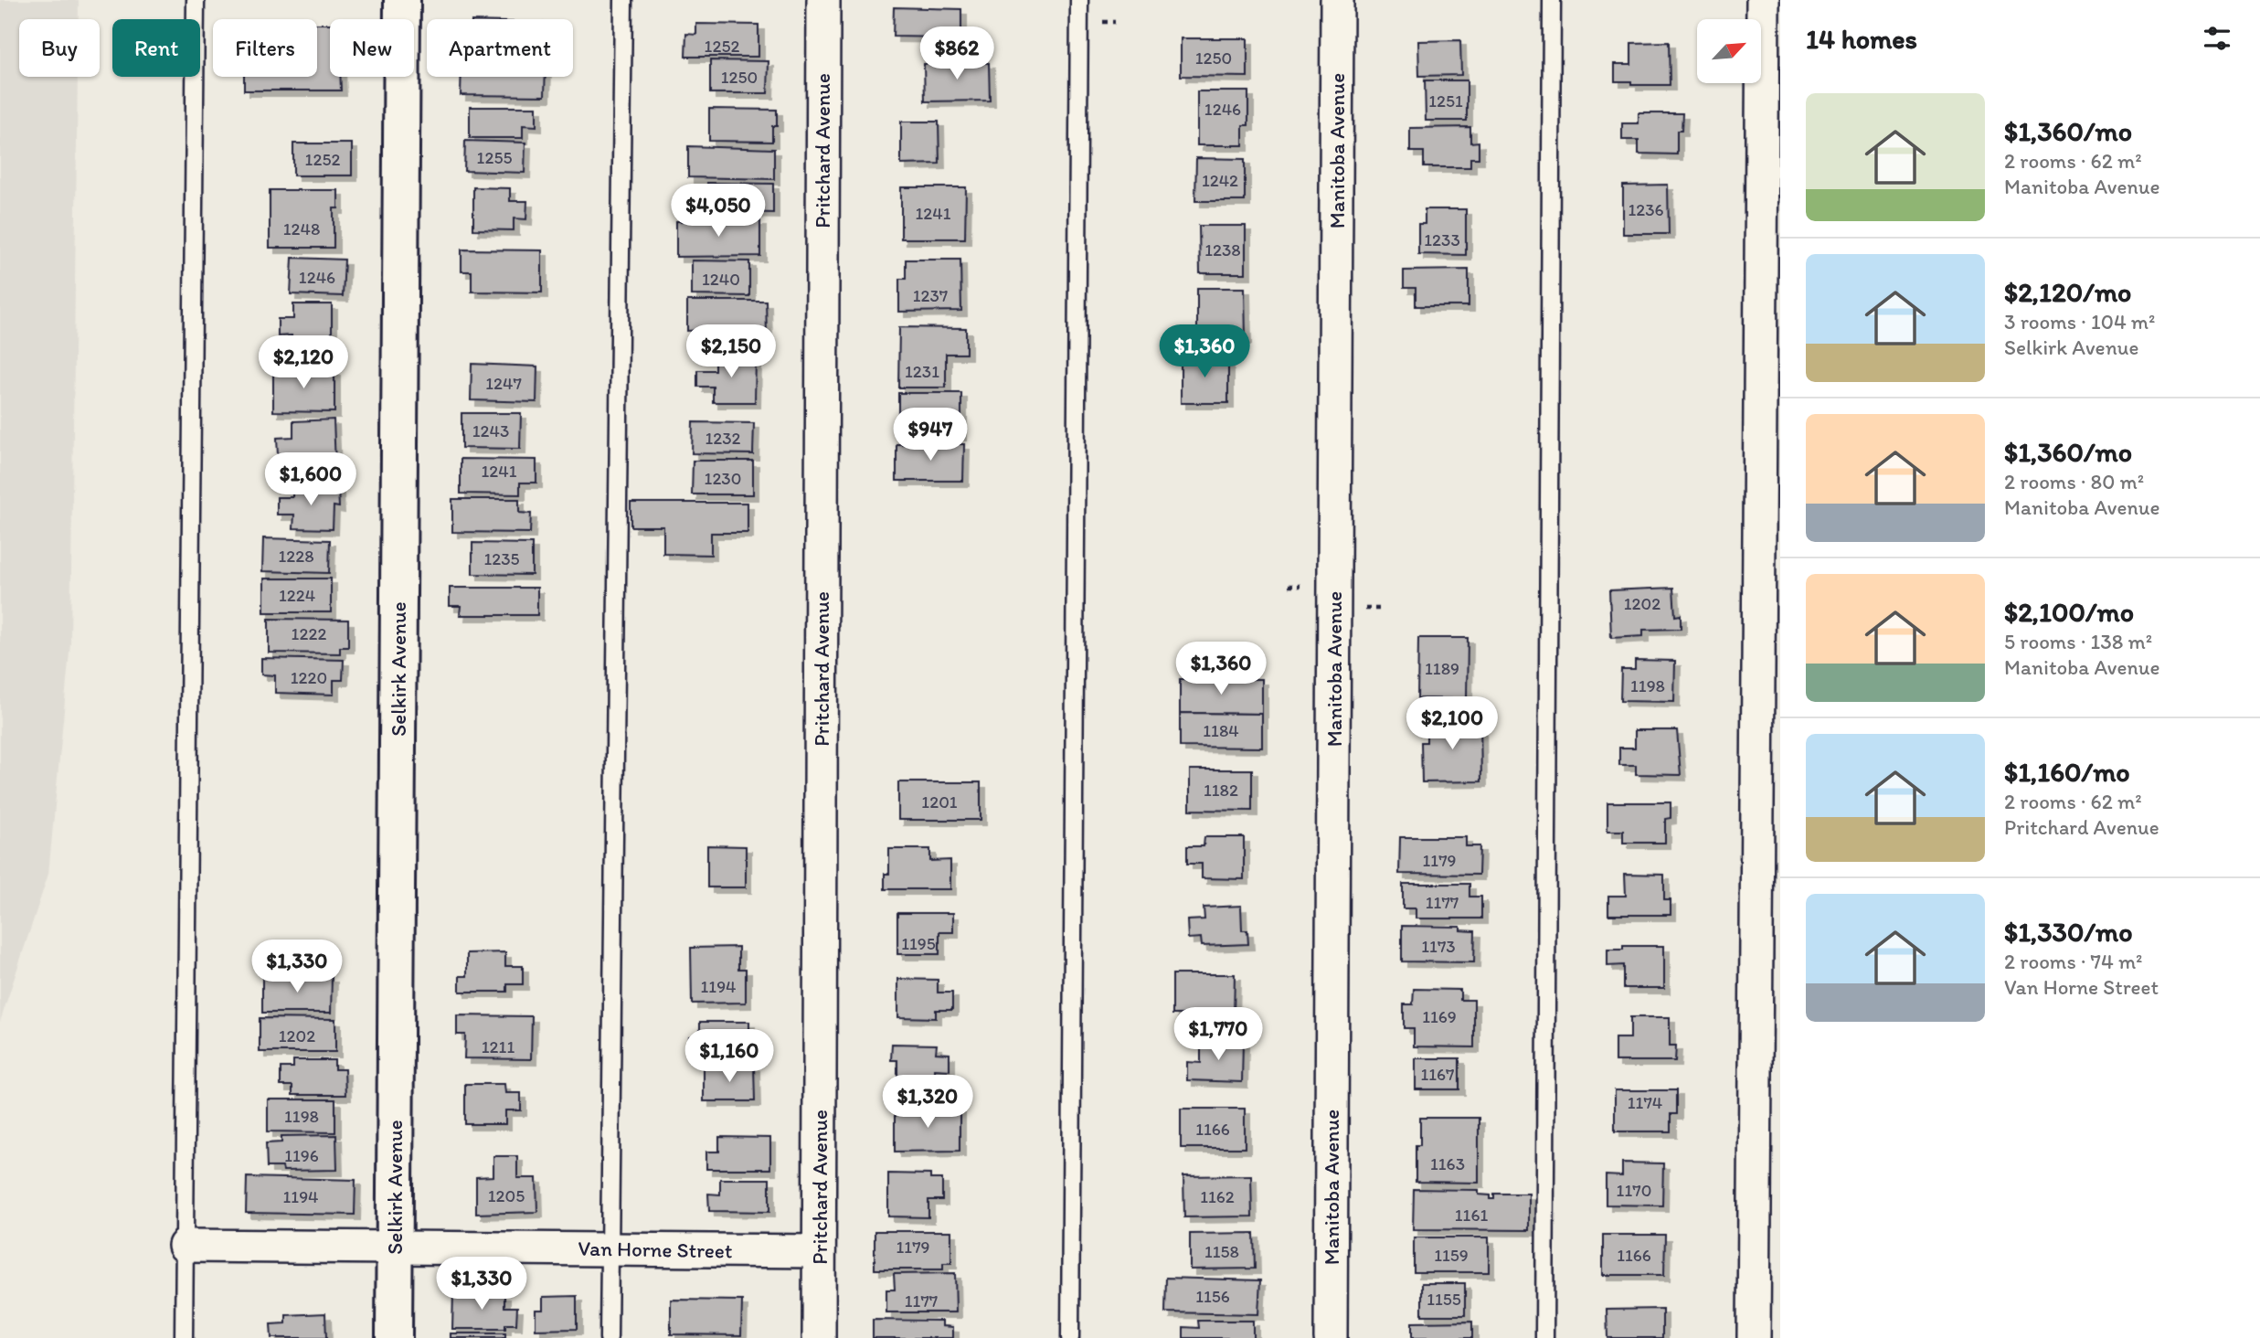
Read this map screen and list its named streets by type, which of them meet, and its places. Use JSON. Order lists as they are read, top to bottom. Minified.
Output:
{"streets":{"street":["Pritchard Avenue","Manitoba Avenue","Selkirk Avenue","Van Horne Street"]},"crossings":[["Pritchard Avenue","Van Horne Street"],["Selkirk Avenue","Van Horne Street"]],"house_numbers":["1252","1250","1250","1251","1246","1255","1252","1242","1236","1241","1248","1233","1238","1246","1240","1237","1231","1247","1243","1232","1241","1230","1228","1235","1224","1202","1222","1189","1220","1198","1184","1182","1201","1179","1177","1195","1173","1194","1169","1202","1211","1167","1174","1198","1166","1196","1163","1170","1205","1194","1162","1161","1179","1158","1159","1166","1156","1155","1177"],"north":"top right","page":{"heading":"14 homes","chip":["Buy","Rent","Filters","New","Apartment"],"price":["$862","$4,050","$2,150","$1,360","$2,120","$947","$1,600","$1,360","$2,100","$1,330","$1,770","$1,160","$1,320","$1,330"],"list":[{"name":"$1,360/mo","note":"2 rooms · 62 m² · Manitoba Avenue"},{"name":"$2,120/mo","note":"3 rooms · 104 m² · Selkirk Avenue"},{"name":"$1,360/mo","note":"2 rooms · 80 m² · Manitoba Avenue"},{"name":"$2,100/mo","note":"5 rooms · 138 m² · Manitoba Avenue"},{"name":"$1,160/mo","note":"2 rooms · 62 m² · Pritchard Avenue"},{"name":"$1,330/mo","note":"2 rooms · 74 m² · Van Horne Street"}]}}
